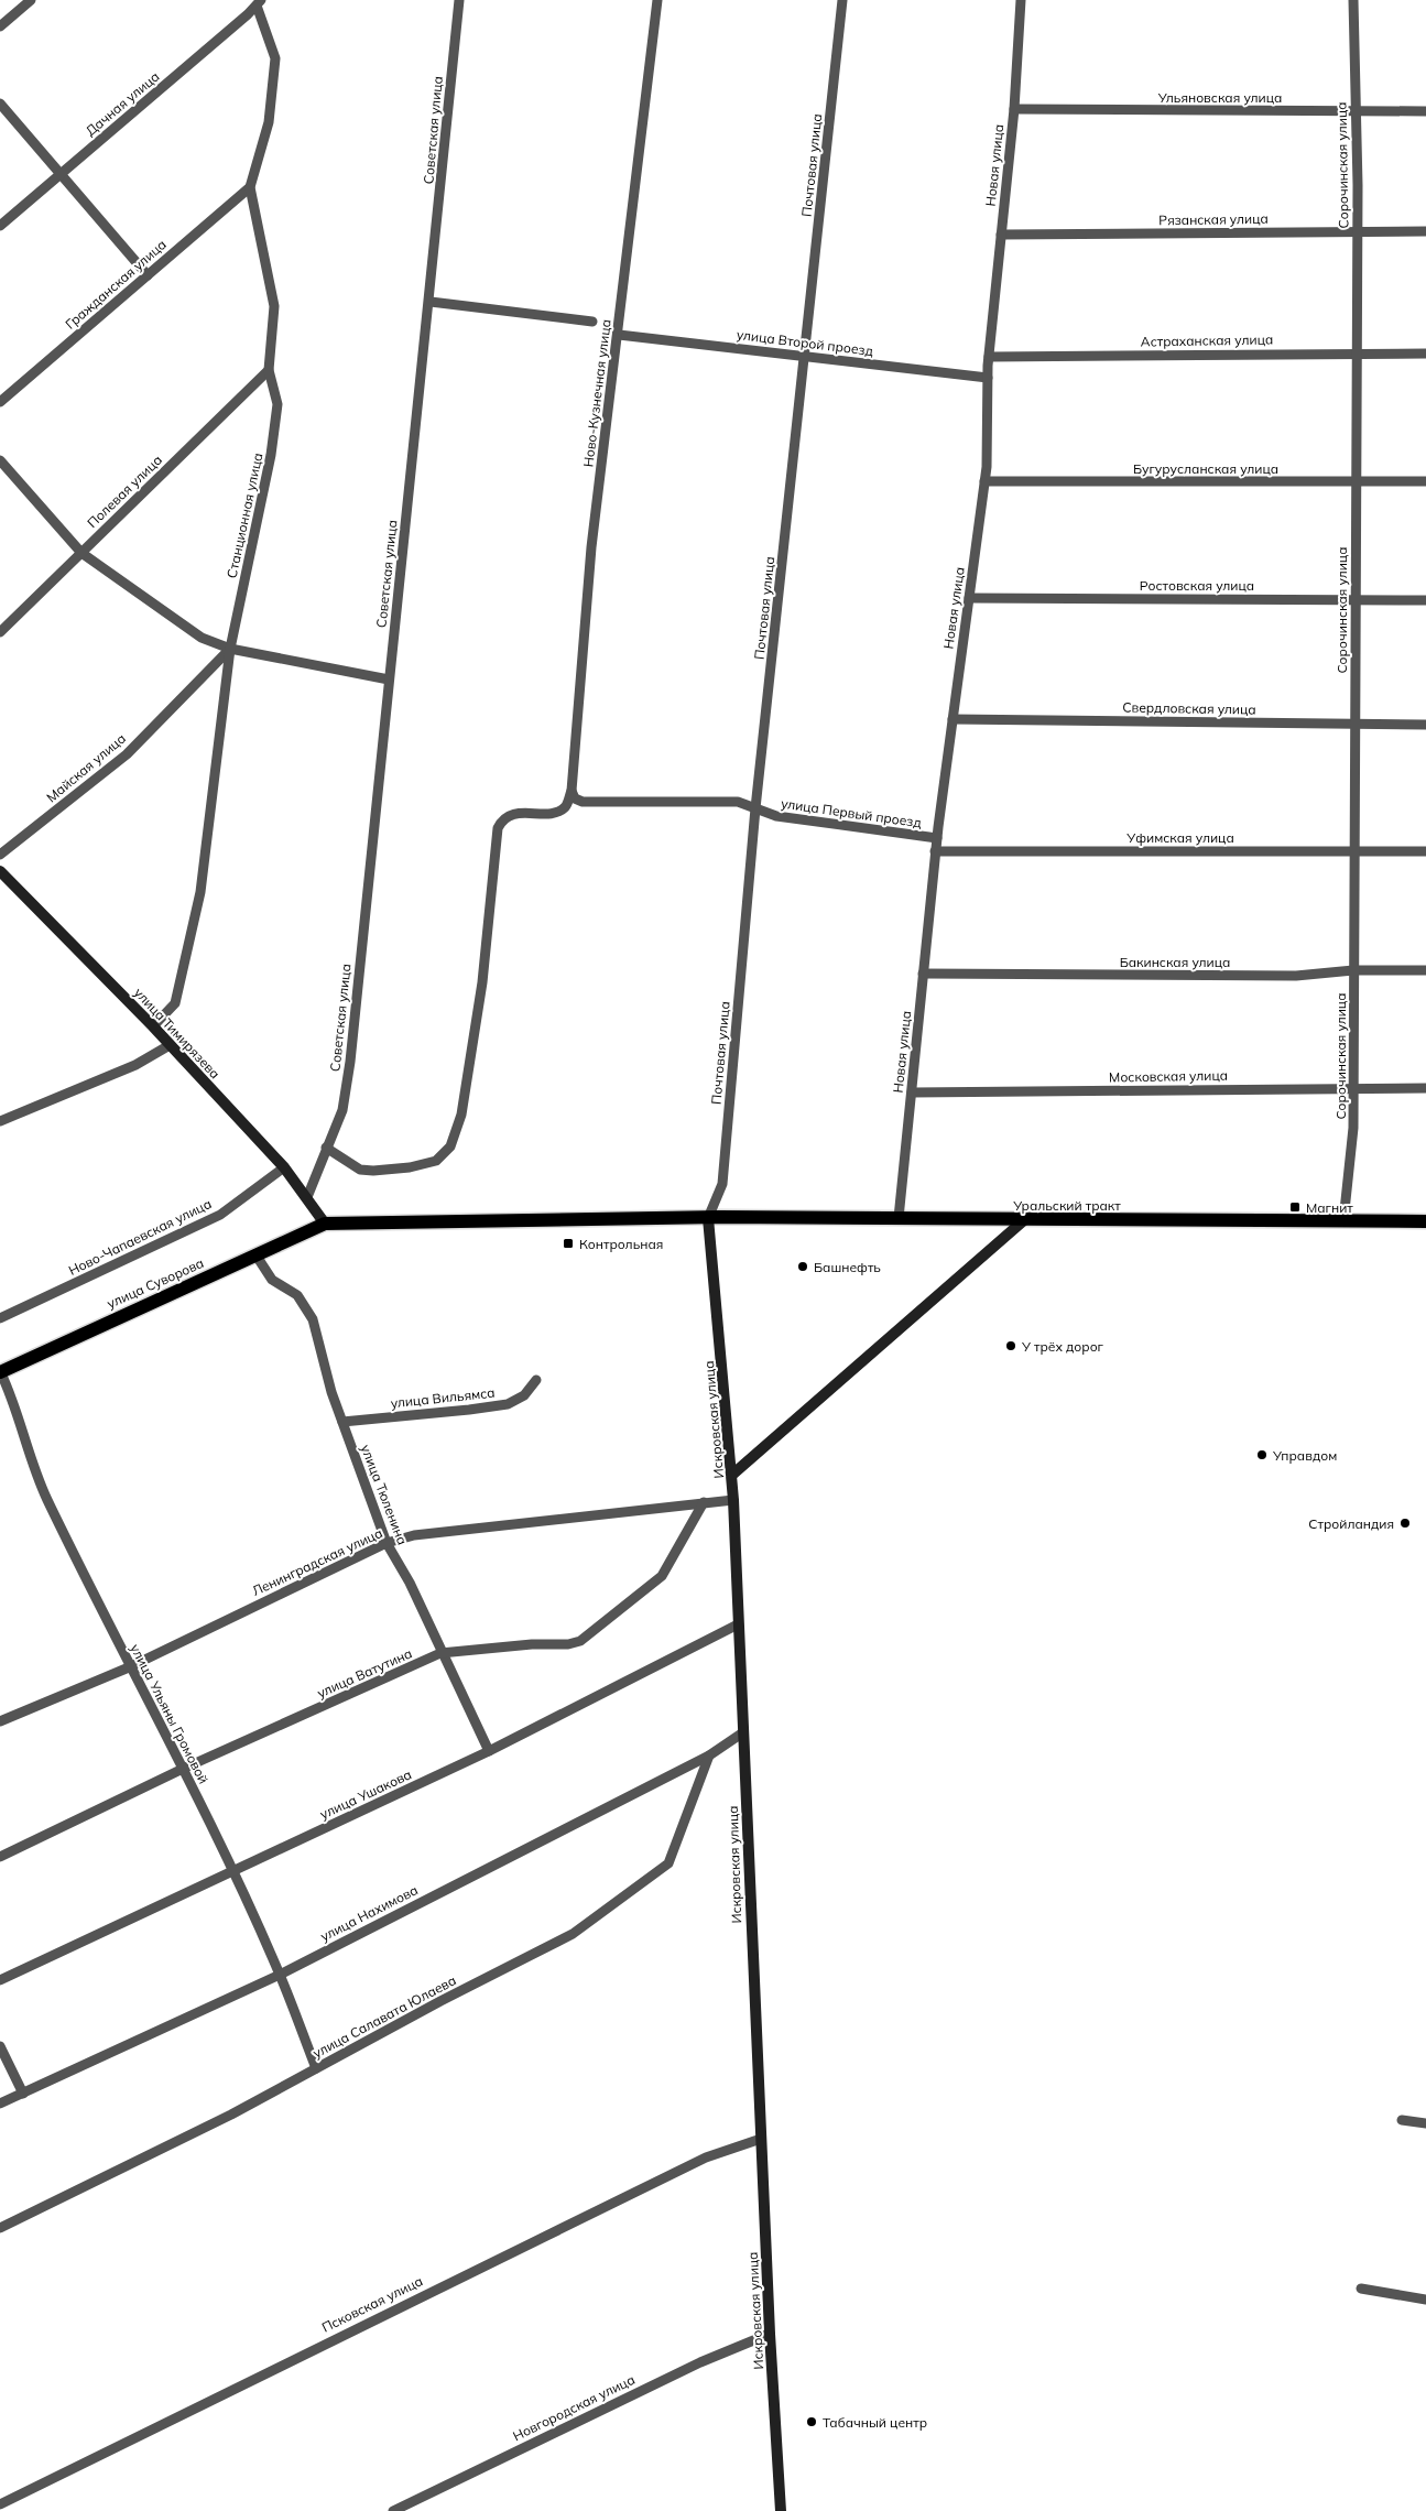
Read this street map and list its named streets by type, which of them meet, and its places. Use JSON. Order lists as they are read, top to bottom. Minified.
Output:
{"streets":{"main road":["улица Тимирязева","Уральский тракт","улица Суворова","Искровская улица"],"street":["Ульяновская улица","Дачная улица","Советская улица","Почтовая улица","Новая улица","Сорочинская улица","Рязанская улица","Гражданская улица","Астраханская улица","улица Второй проезд","Ново-Кузнечная улица","Бугурусланская улица","Полевая улица","Станционная улица","Ростовская улица","Свердловская улица","Майская улица","улица Первый проезд","Уфимская улица","Бакинская улица","Московская улица","Ново-Чапаевская улица","улица Вильямса","улица Тюленина","Ленинградская улица","улица Ватутина","улица Ульяны Громовой","улица Ушакова","улица Нахимова","улица Салавата Юлаева","Псковская улица","Новгородская улица"]},"crossings":[["Ульяновская улица","Новая улица"],["Ульяновская улица","Сорочинская улица"],["Дачная улица","Станционная улица"],["Советская улица","улица Тимирязева"],["Почтовая улица","улица Второй проезд"],["Почтовая улица","улица Первый проезд"],["Почтовая улица","Уральский тракт"],["Почтовая улица","Искровская улица"],["Новая улица","Рязанская улица"],["Новая улица","Астраханская улица"],["Новая улица","улица Второй проезд"],["Новая улица","Бугурусланская улица"],["Новая улица","Ростовская улица"],["Новая улица","Свердловская улица"],["Новая улица","улица Первый проезд"],["Новая улица","Уфимская улица"],["Новая улица","Бакинская улица"],["Новая улица","Московская улица"],["Новая улица","Уральский тракт"],["Сорочинская улица","Рязанская улица"],["Сорочинская улица","Астраханская улица"],["Сорочинская улица","Бугурусланская улица"],["Сорочинская улица","Ростовская улица"],["Сорочинская улица","Свердловская улица"],["Сорочинская улица","Уфимская улица"],["Сорочинская улица","Бакинская улица"],["Сорочинская улица","Московская улица"],["Сорочинская улица","Уральский тракт"],["Гражданская улица","Станционная улица"],["улица Второй проезд","Ново-Кузнечная улица"],["Ново-Кузнечная улица","улица Первый проезд"],["Полевая улица","Станционная улица"],["Станционная улица","Майская улица"],["Станционная улица","улица Тимирязева"],["улица Тимирязева","Уральский тракт"],["улица Тимирязева","Ново-Чапаевская улица"],["улица Тимирязева","улица Суворова"],["Уральский тракт","улица Суворова"],["Уральский тракт","Искровская улица"],["улица Суворова","улица Тюленина"],["улица Суворова","улица Ульяны Громовой"],["улица Вильямса","улица Тюленина"],["Искровская улица","Ленинградская улица"],["Искровская улица","улица Ушакова"],["Искровская улица","улица Нахимова"],["Искровская улица","Псковская улица"],["Искровская улица","Новгородская улица"],["улица Тюленина","Ленинградская улица"],["улица Тюленина","улица Ватутина"],["улица Тюленина","улица Ушакова"],["Ленинградская улица","улица Ватутина"],["Ленинградская улица","улица Ульяны Громовой"],["улица Ватутина","улица Ульяны Громовой"],["улица Ульяны Громовой","улица Ушакова"],["улица Ульяны Громовой","улица Нахимова"],["улица Ульяны Громовой","улица Салавата Юлаева"],["улица Нахимова","улица Салавата Юлаева"]],"places":{"transit":["Магнит","Контрольная"],"other":["Башнефть","У трёх дорог","Управдом","Стройландия","Табачный центр"]}}
